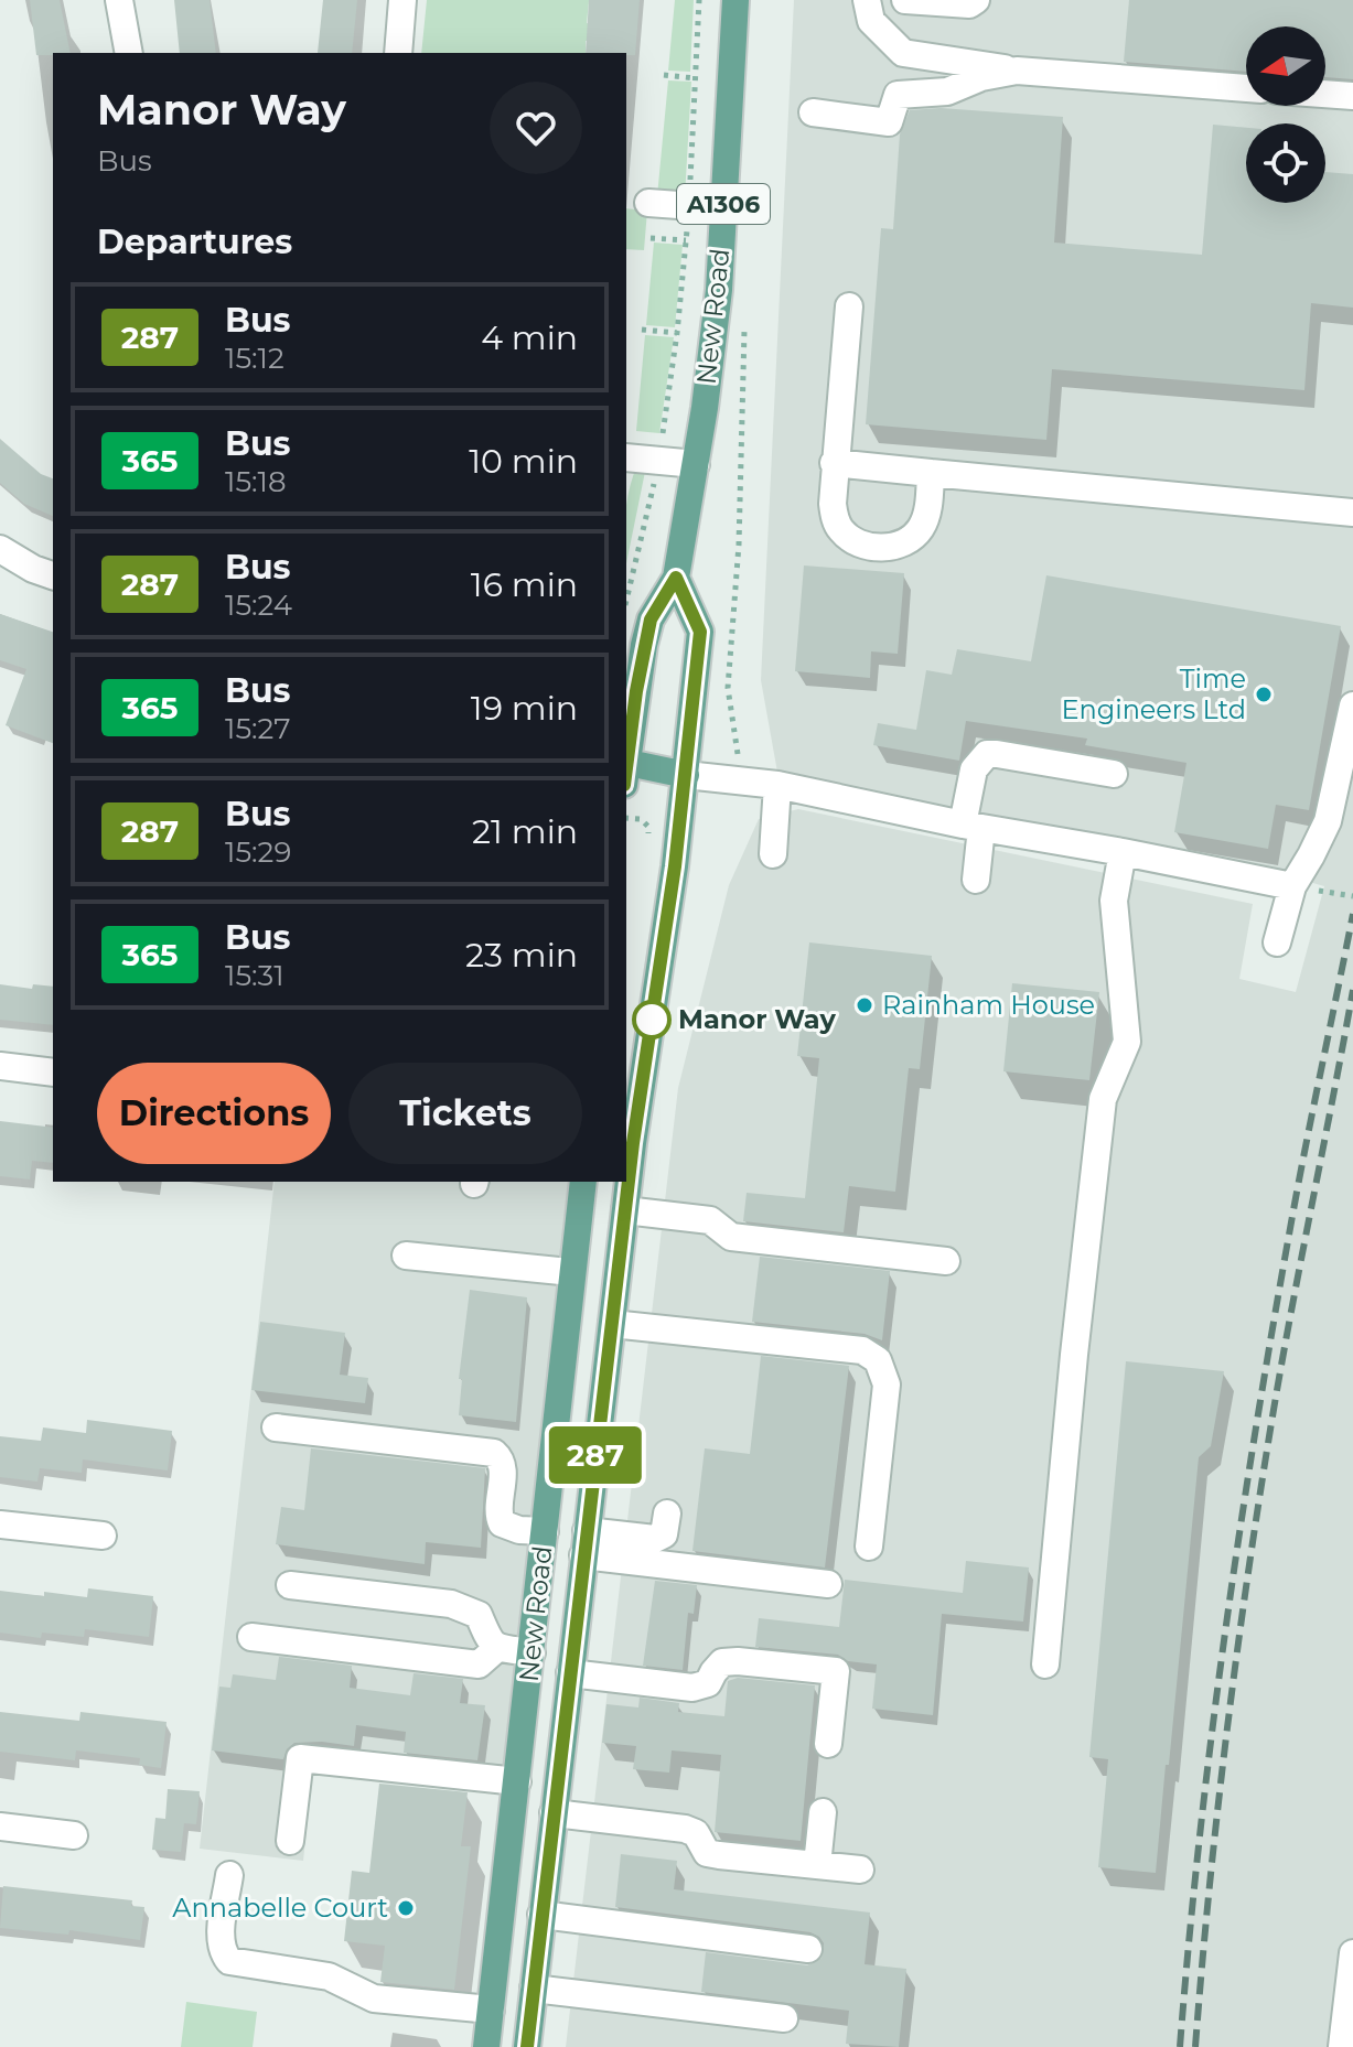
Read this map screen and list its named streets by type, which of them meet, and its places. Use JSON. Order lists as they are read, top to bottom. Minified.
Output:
{"streets":{"main road":["A1306","New Road"]},"places":["Time Engineers Ltd","Rainham House","Manor Way","Annabelle Court"],"lines":["bus line 287"],"north":"left","page":{"on_map":"287","heading":[["Manor Way","Bus"],"Departures"],"list":[{"mark":"287","name":"Bus","note":"15:12","value":"4 min"},{"mark":"365","name":"Bus","note":"15:18","value":"10 min"},{"mark":"287","name":"Bus","note":"15:24","value":"16 min"},{"mark":"365","name":"Bus","note":"15:27","value":"19 min"},{"mark":"287","name":"Bus","note":"15:29","value":"21 min"},{"mark":"365","name":"Bus","note":"15:31","value":"23 min"}],"buttons":["Directions","Tickets"]}}
